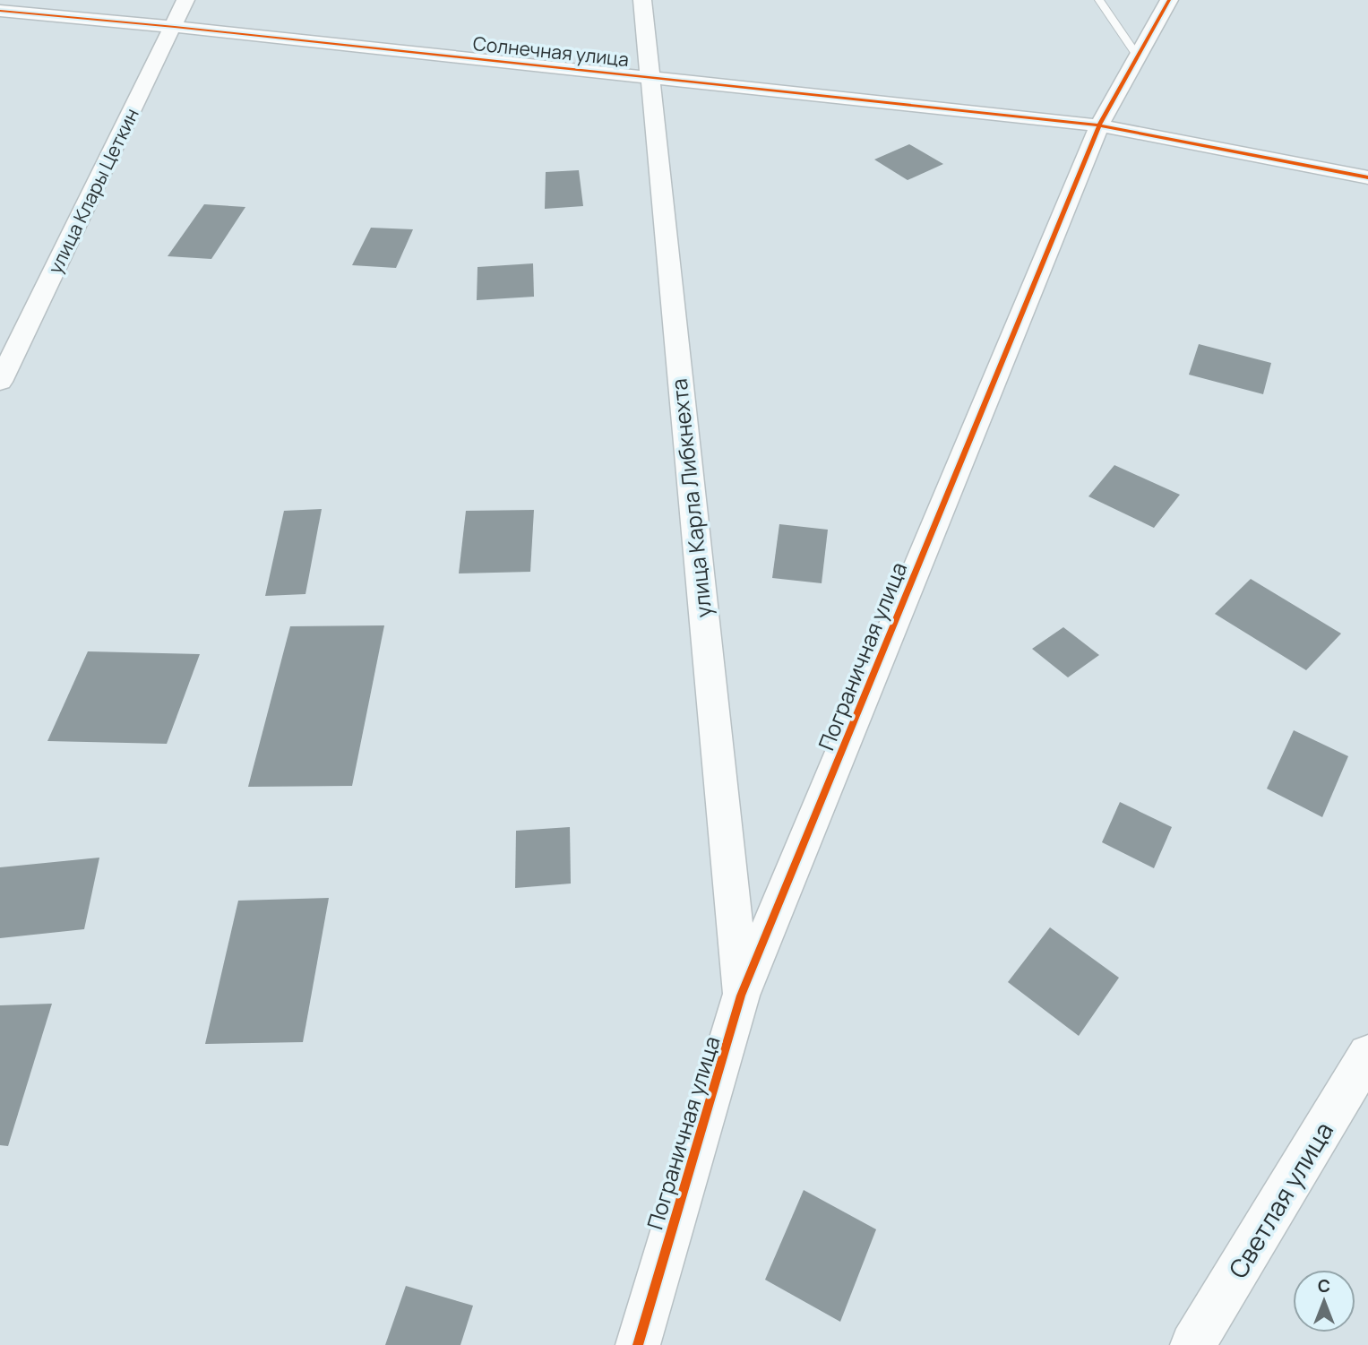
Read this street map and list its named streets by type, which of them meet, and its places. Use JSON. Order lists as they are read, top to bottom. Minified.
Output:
{"streets":{"street":["Солнечная улица","улица Клары Цеткин","улица Карла Либкнехта","Пограничная улица","Светлая улица"]},"crossings":[["Солнечная улица","улица Клары Цеткин"],["Солнечная улица","улица Карла Либкнехта"],["Солнечная улица","Пограничная улица"],["улица Карла Либкнехта","Пограничная улица"]],"north":"top"}
